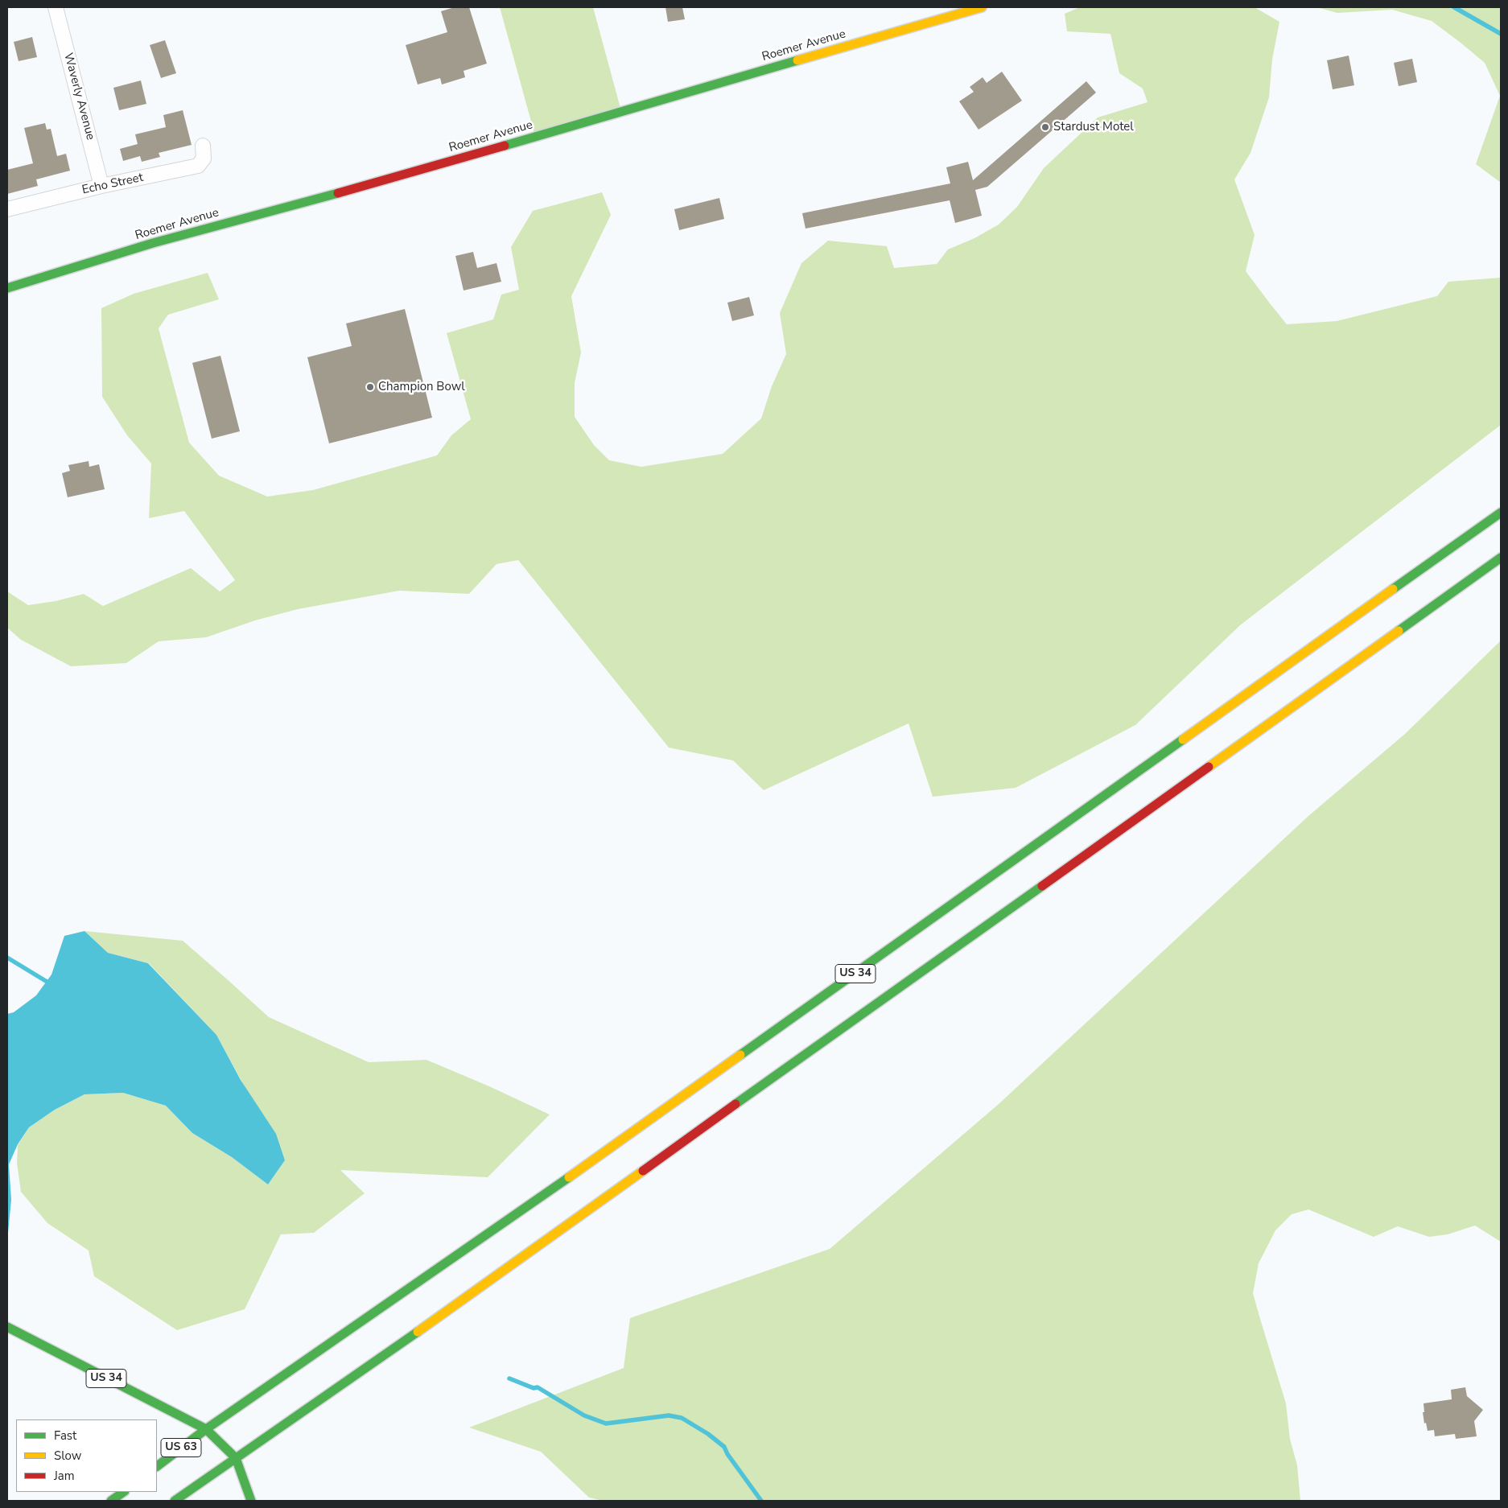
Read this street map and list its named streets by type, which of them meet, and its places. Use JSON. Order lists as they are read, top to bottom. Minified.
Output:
{"streets":{"main road":["Roemer Avenue","US 34","US 63"],"street":["Waverly Avenue","Echo Street"]},"crossings":[["Waverly Avenue","Echo Street"],["US 34","US 63"]],"places":["Stardust Motel","Champion Bowl"],"legend":["Fast","Slow","Jam"]}
